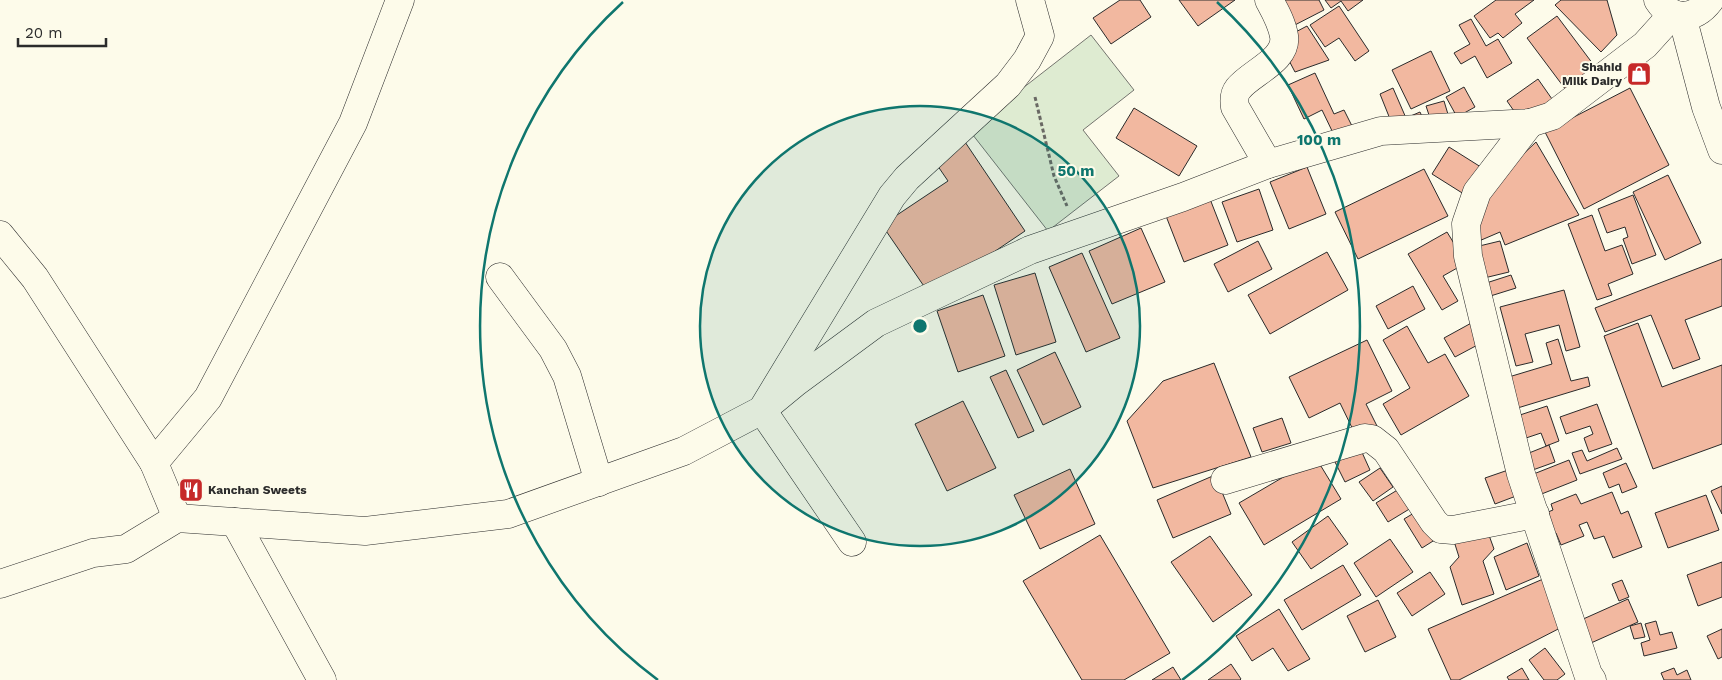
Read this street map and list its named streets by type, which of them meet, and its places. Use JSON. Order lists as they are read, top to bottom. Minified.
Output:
{"places":{"shop":["Shahid Milk Dairy"],"restaurant":["Kanchan Sweets"]},"scale_bar":"20 m","rings":["100 m","50 m"]}
